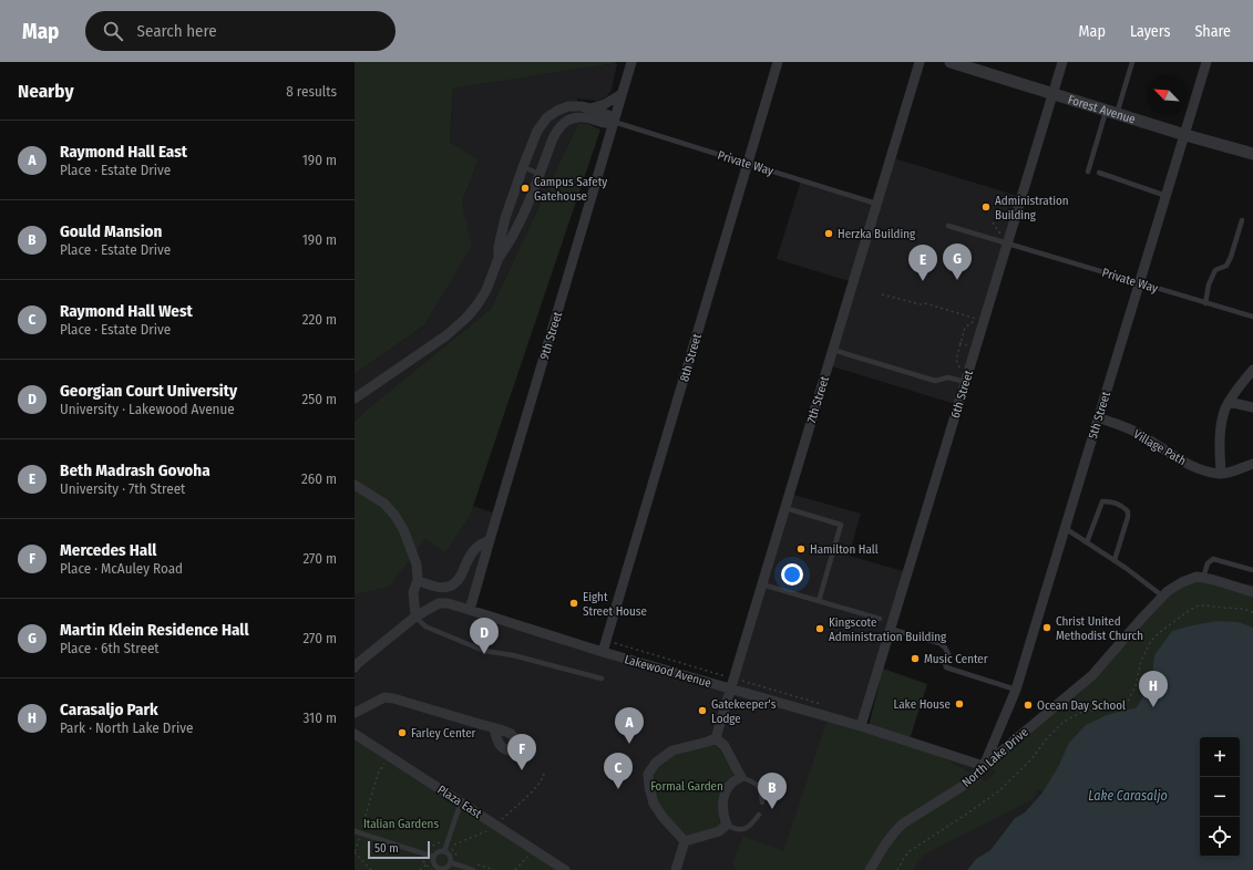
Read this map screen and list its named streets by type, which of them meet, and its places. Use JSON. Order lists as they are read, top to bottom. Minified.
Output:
{"streets":{"street":["Forest Avenue","9th Street","8th Street","6th Street","7th Street","5th Street","Village Path","Lakewood Avenue","North Lake Drive","Plaza East"],"lane":["Private Way"]},"crossings":[["Forest Avenue","6th Street"],["Forest Avenue","5th Street"],["Private Way","9th Street"],["Private Way","8th Street"],["Private Way","6th Street"],["Private Way","7th Street"],["Private Way","5th Street"],["9th Street","Lakewood Avenue"],["8th Street","Lakewood Avenue"],["6th Street","Lakewood Avenue"],["7th Street","Lakewood Avenue"],["5th Street","Village Path"],["5th Street","Lakewood Avenue"],["5th Street","North Lake Drive"],["Lakewood Avenue","North Lake Drive"]],"water":["Lake Carasaljo"],"parks":["Formal Garden","Italian Gardens"],"places":["Campus Safety Gatehouse","Administration Building","Herzka Building","Hamilton Hall","Eight Street House","Christ United Methodist Church","Kingscote Administration Building","Music Center","Lake House","Ocean Day School","Gatekeeper's Lodge","Farley Center"],"scale_bar":"50 m","north":"top left","page":{"header":"Map","search":"Search here","nav":["Map","Layers","Share"],"heading":["Nearby","8 results"],"list":[{"mark":"A","name":"Raymond Hall East","note":"Place · Estate Drive","value":"190 m"},{"mark":"B","name":"Gould Mansion","note":"Place · Estate Drive","value":"190 m"},{"mark":"C","name":"Raymond Hall West","note":"Place · Estate Drive","value":"220 m"},{"mark":"D","name":"Georgian Court University","note":"University · Lakewood Avenue","value":"250 m"},{"mark":"E","name":"Beth Madrash Govoha","note":"University · 7th Street","value":"260 m"},{"mark":"F","name":"Mercedes Hall","note":"Place · McAuley Road","value":"270 m"},{"mark":"G","name":"Martin Klein Residence Hall","note":"Place · 6th Street","value":"270 m"},{"mark":"H","name":"Carasaljo Park","note":"Park · North Lake Drive","value":"310 m"}],"pins":["G","E","D","H","A","F","C","B"],"map_buttons":["+","−"],"scale":"50 m"}}
